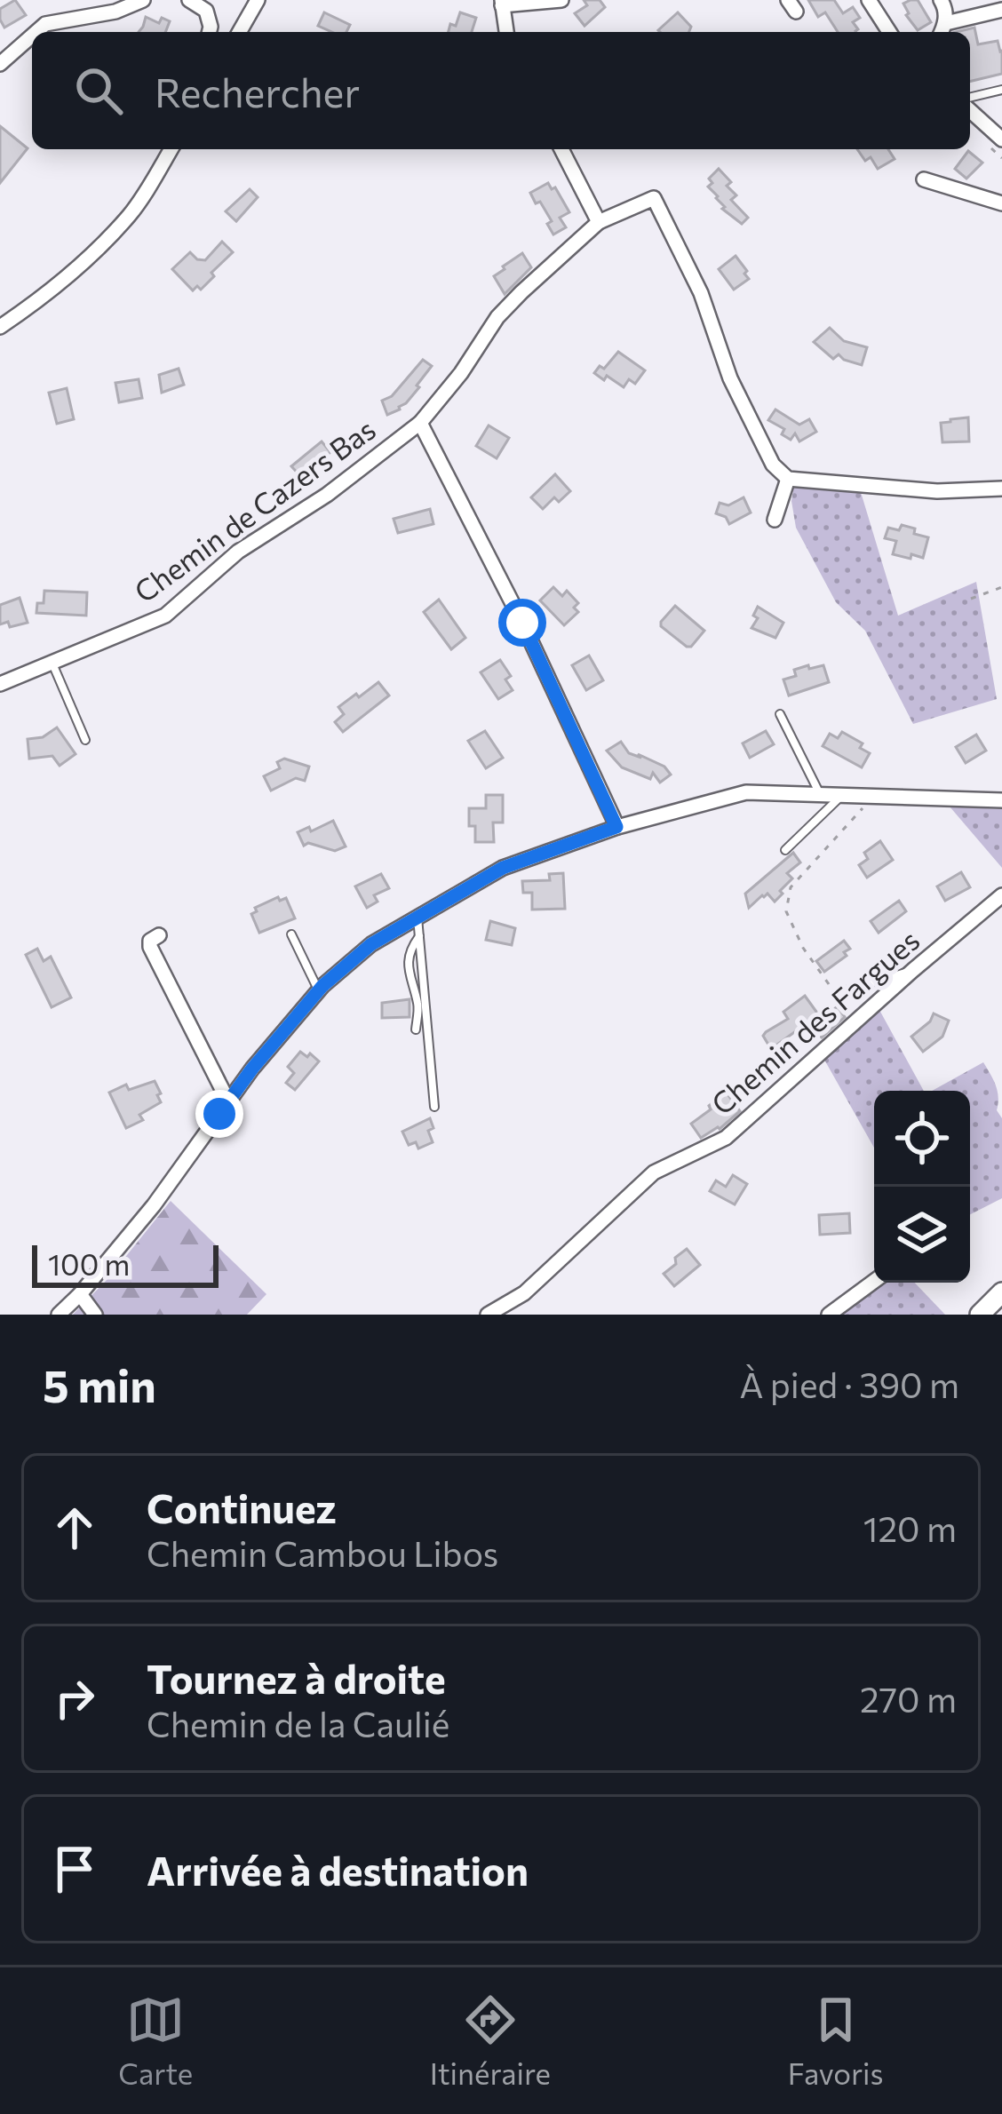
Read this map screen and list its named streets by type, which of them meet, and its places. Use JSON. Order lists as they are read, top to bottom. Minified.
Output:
{"streets":{"street":["Chemin de Cazers Bas","Chemin des Fargues"]},"scale_bar":"100 m","page":{"search":"Rechercher","scale":"100 m","heading":["5 min","À pied · 390 m"],"list":[["Continuez","Chemin Cambou Libos","120 m"],["Tournez à droite","Chemin de la Caulié","270 m"],"Arrivée à destination"],"nav":["Carte","Itinéraire","Favoris"]}}
